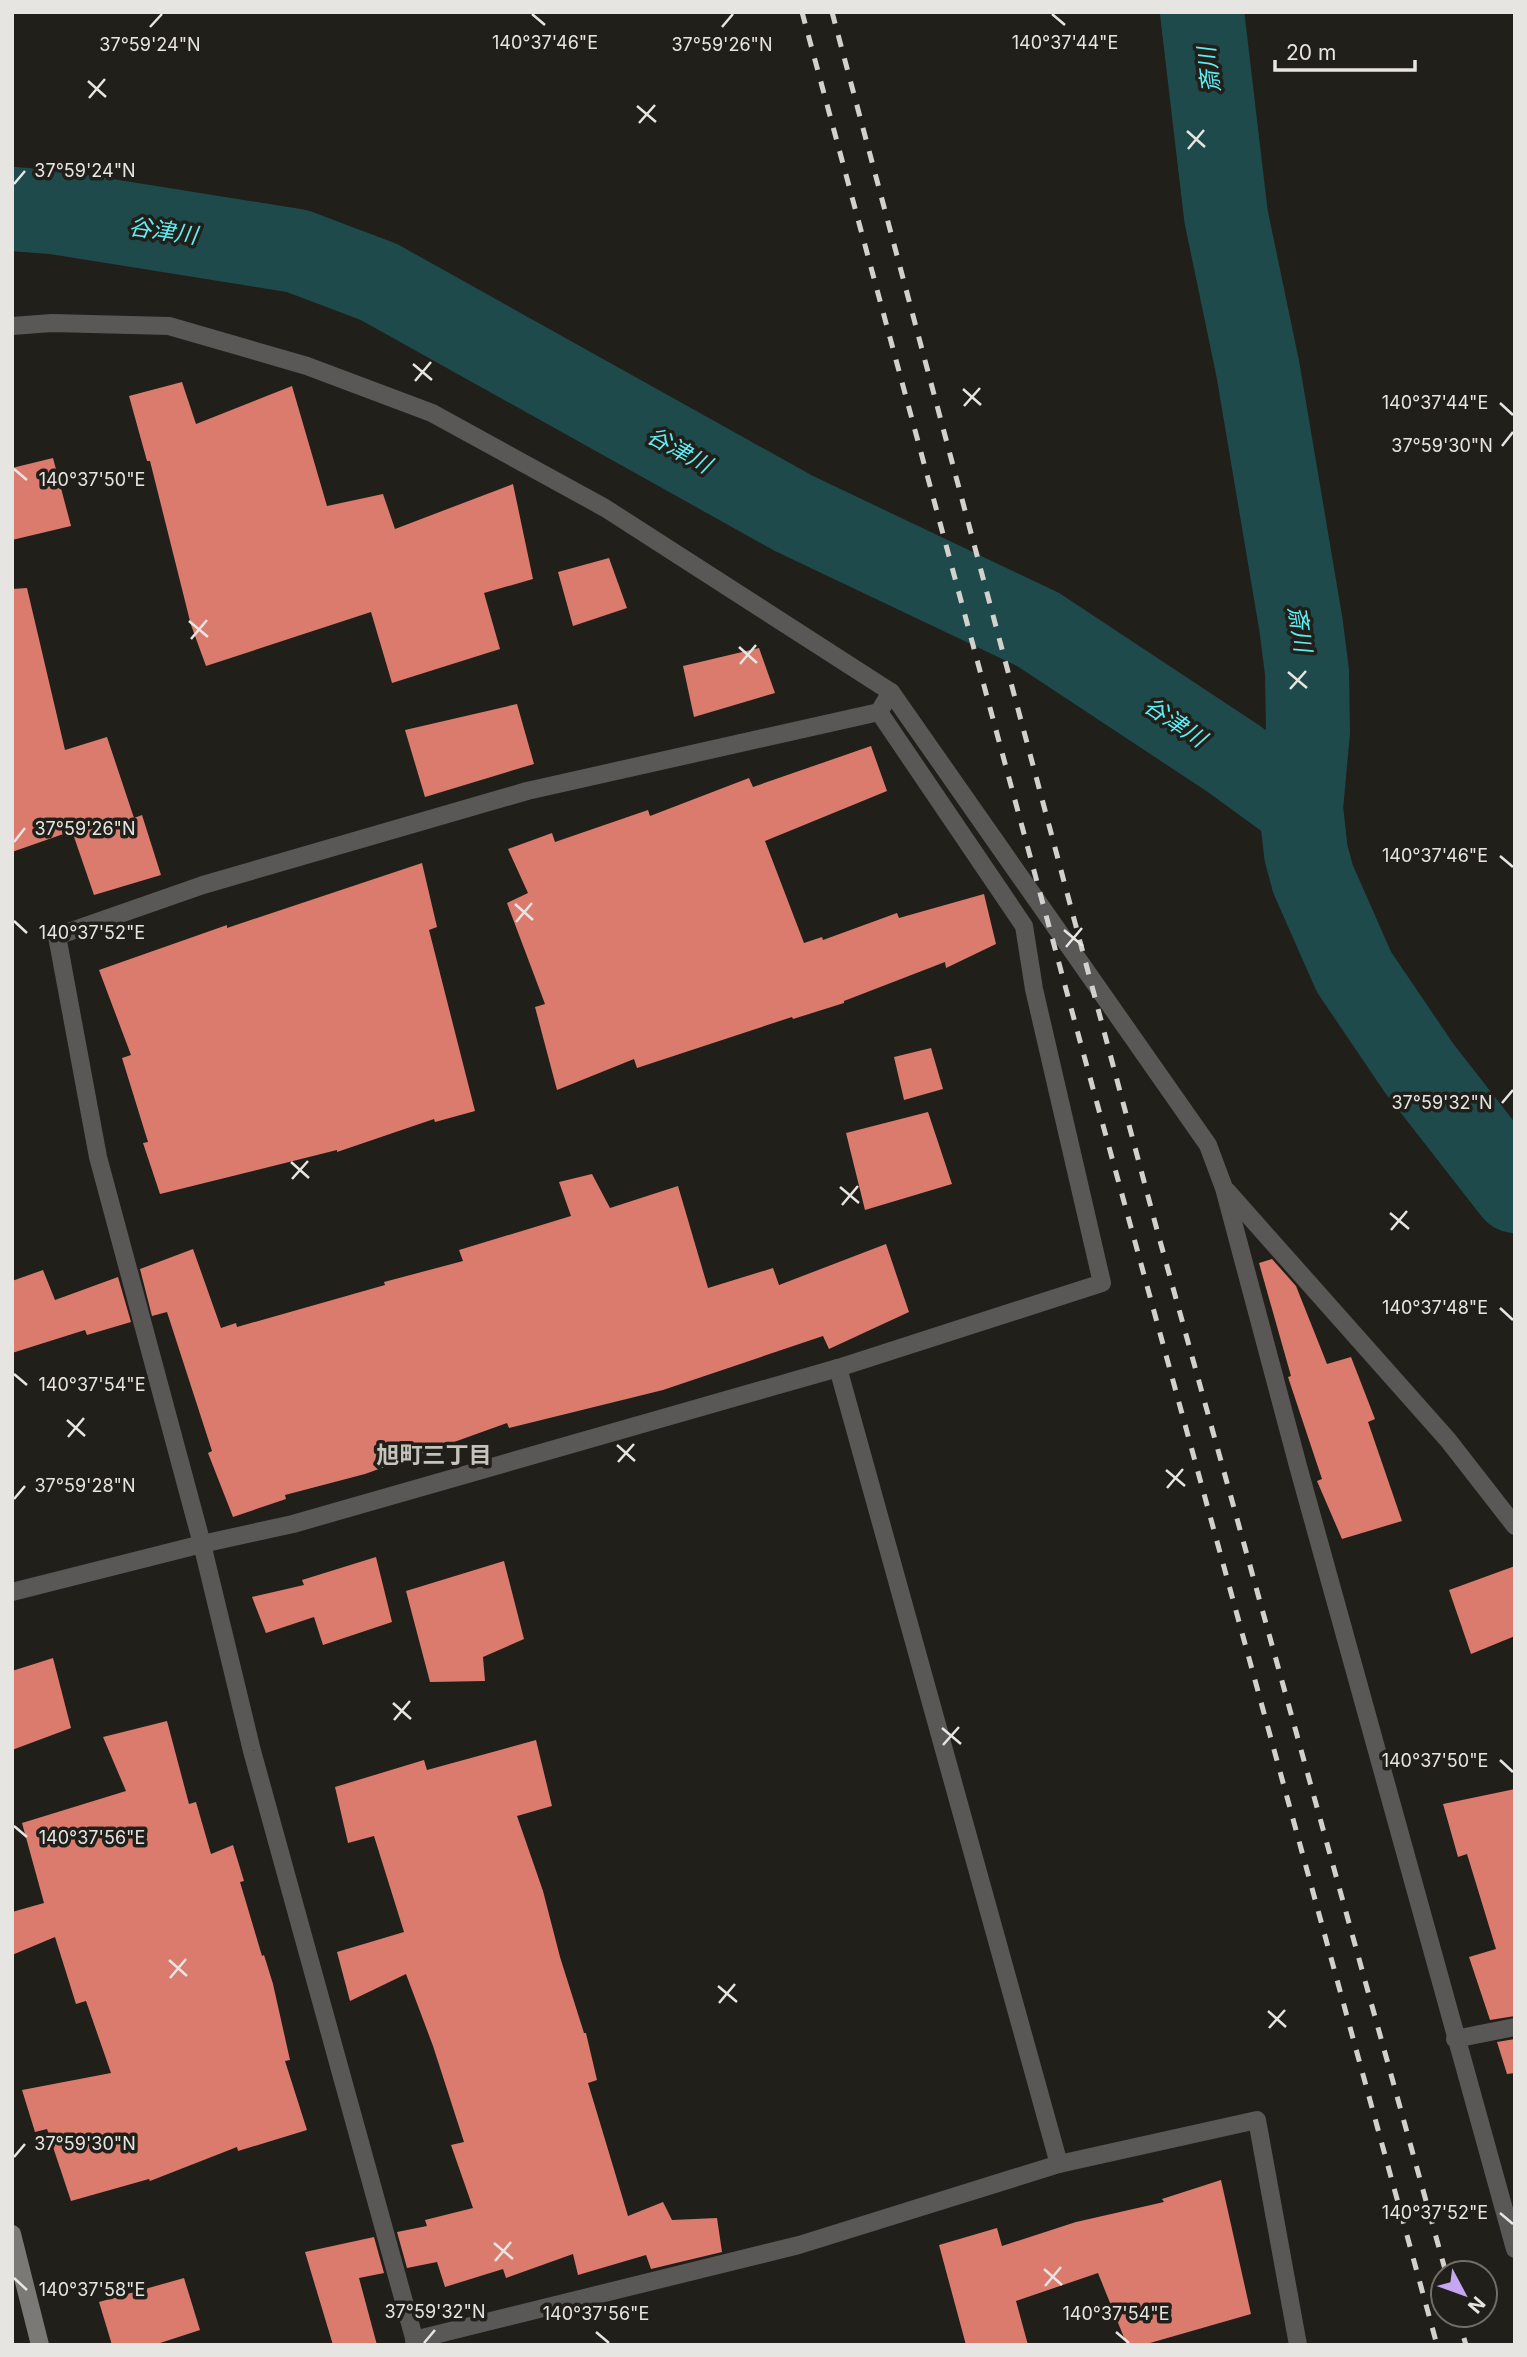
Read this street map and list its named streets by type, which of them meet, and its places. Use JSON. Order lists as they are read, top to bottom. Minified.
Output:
{"districts":["旭町三丁目"],"water":["斎川","谷津川"],"scale_bar":"20 m","north":"bottom right","coordinates":["140°37'46\"E","140°37'44\"E","37°59'24\"N","37°59'26\"N","37°59'30\"N","140°37'50\"E","140°37'52\"E","37°59'32\"N","140°37'48\"E","140°37'54\"E","37°59'28\"N","140°37'56\"E","140°37'58\"E"]}
